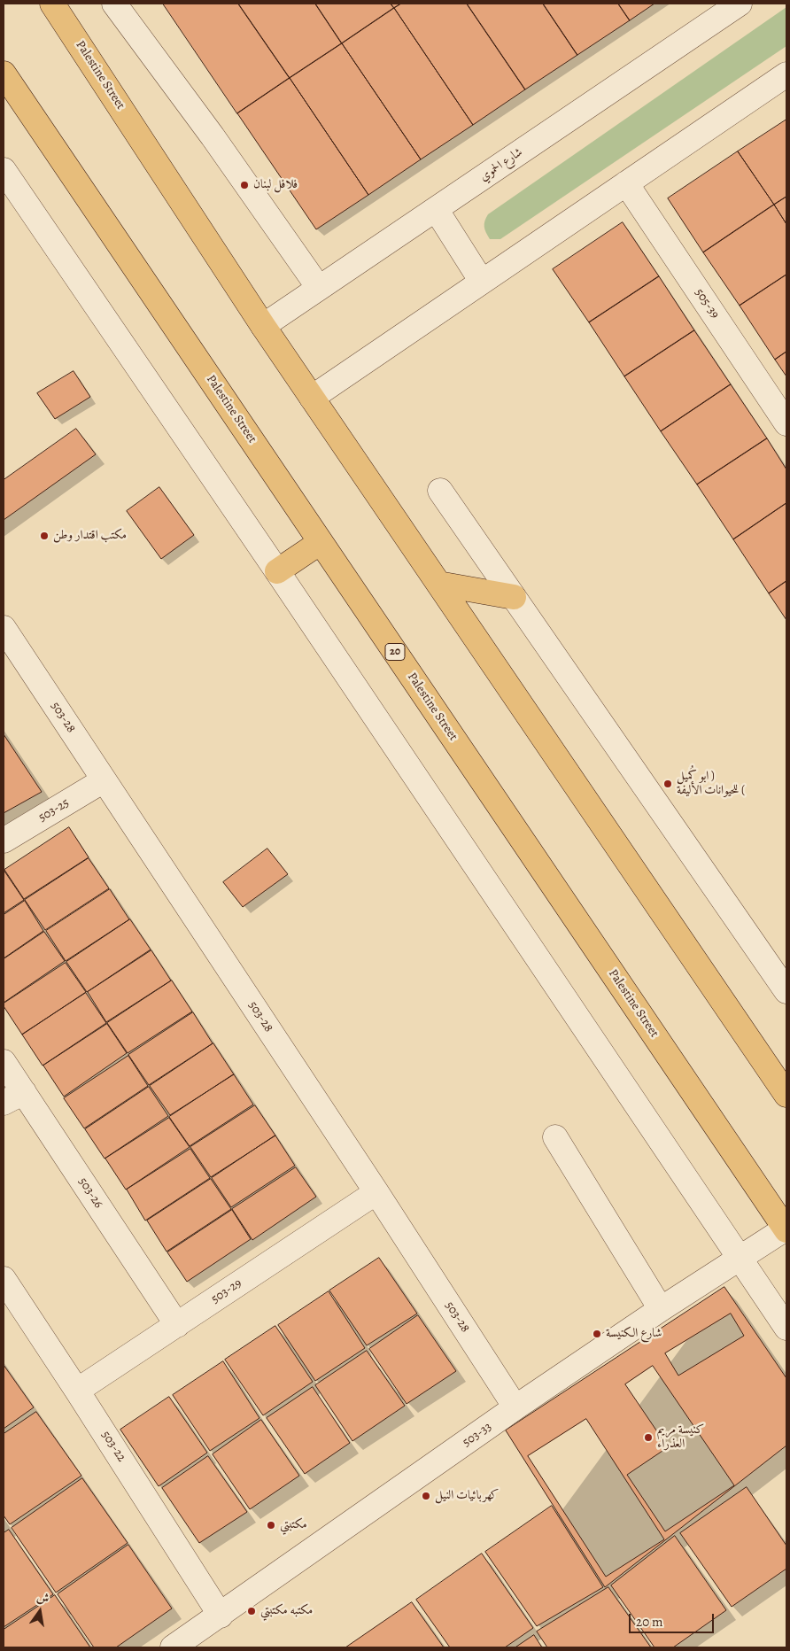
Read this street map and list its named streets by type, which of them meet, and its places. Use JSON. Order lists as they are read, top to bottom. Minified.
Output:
{"streets":{"main road":["Palestine Street","20"],"street":["شارع الحموي","505-39","503-28","503-25","503-26","503-29","503-33","503-22"]},"crossings":[["Palestine Street","شارع الحموي"],["Palestine Street","503-33"],["503-28","503-25"],["503-28","503-29"],["503-28","503-33"],["503-26","503-29"],["503-29","503-22"],["503-33","503-22"]],"places":["فلافل لبنان","مكتب اقتدار وطن","ابو كُميل ) للحيوانات الأليفة (","شارع الكنيسة","كنيسة مريم العذراء","كهربائيات النيل","مكتبتي","مكتبه مكتبتي"],"scale_bar":"20 m","north":"top"}
